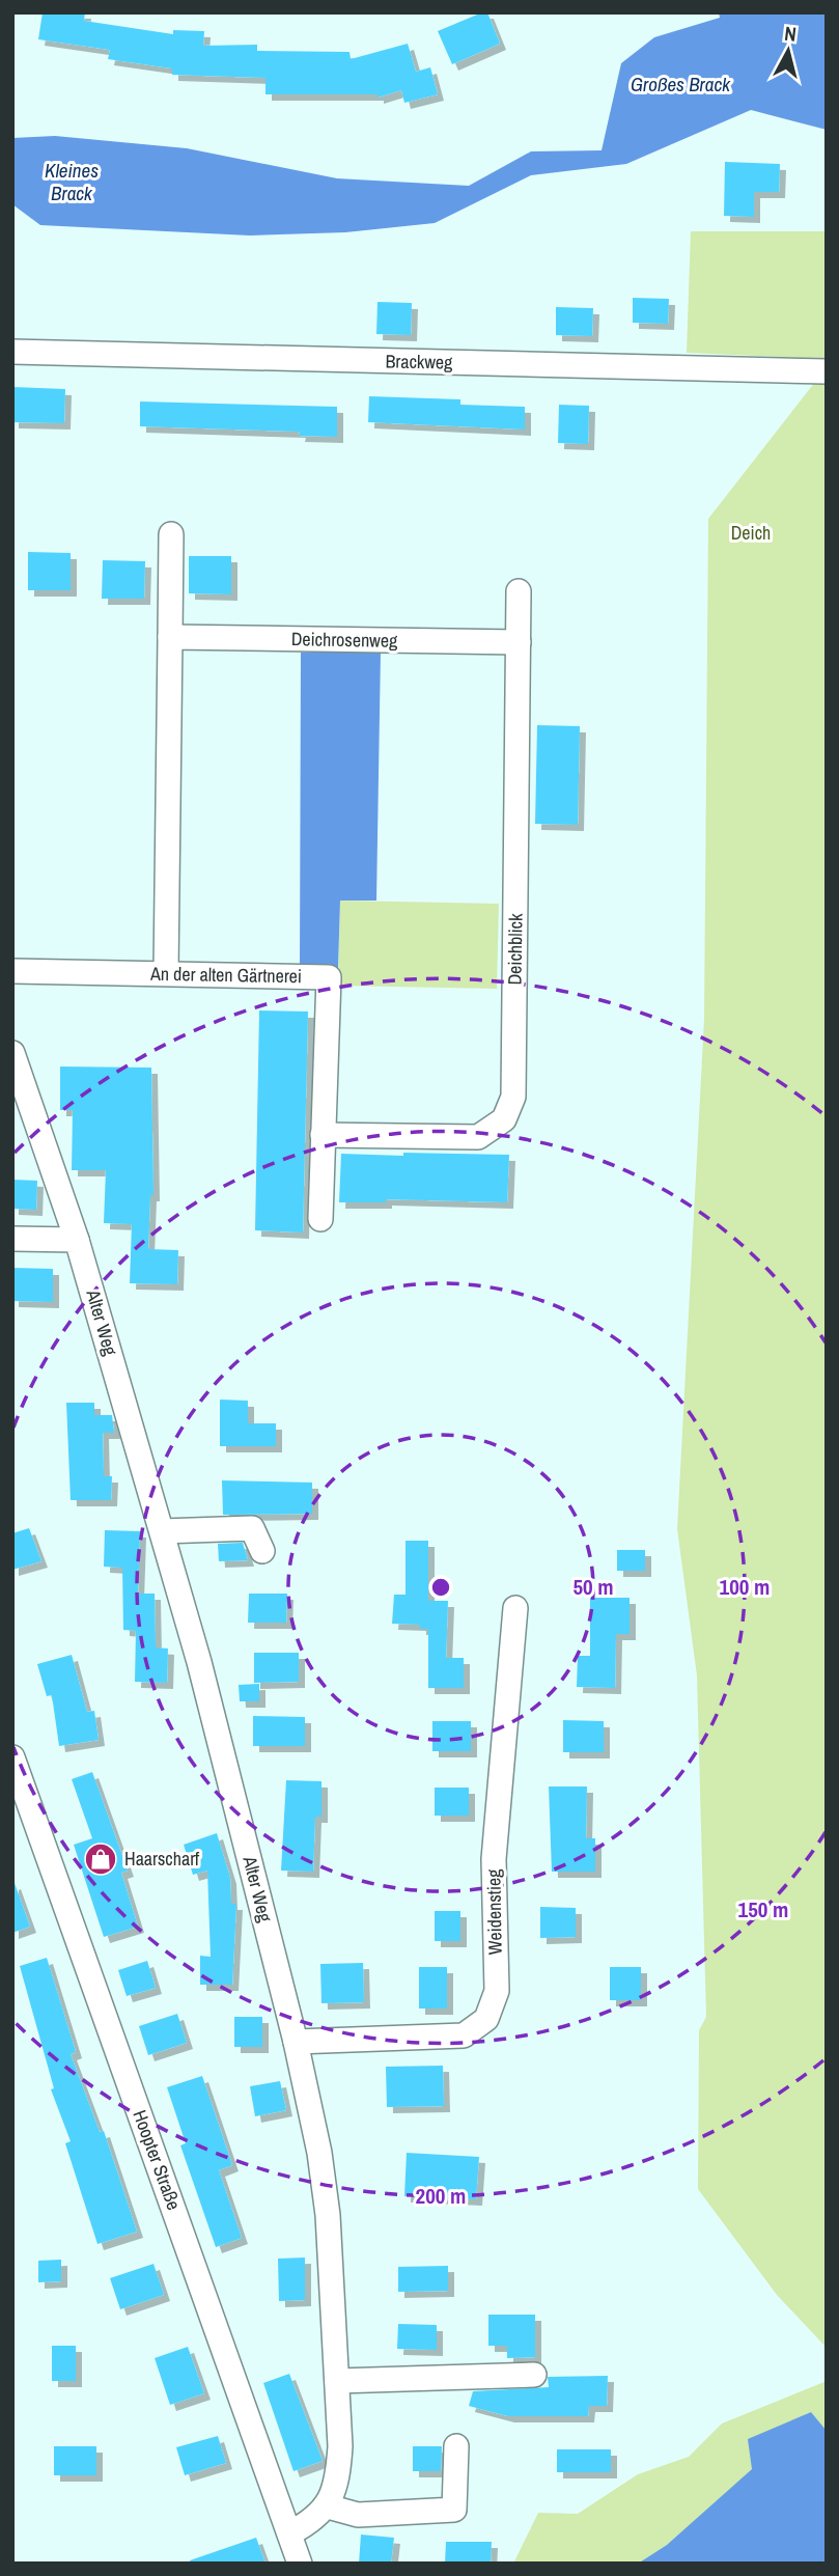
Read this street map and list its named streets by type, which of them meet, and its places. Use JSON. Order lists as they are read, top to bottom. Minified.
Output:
{"streets":{"street":["Brackweg","Deichrosenweg","Deichblick","An der alten Gärtnerei","Alter Weg","Weidenstieg","Hoopter Straße"]},"crossings":[["Deichrosenweg","Deichblick"],["Deichblick","An der alten Gärtnerei"],["Alter Weg","Weidenstieg"]],"water":["Großes Brack","Kleines Brack"],"parks":["Deich"],"places":{"shop":["Haarscharf"]},"north":"top","rings":["50 m","100 m","150 m","200 m"]}
